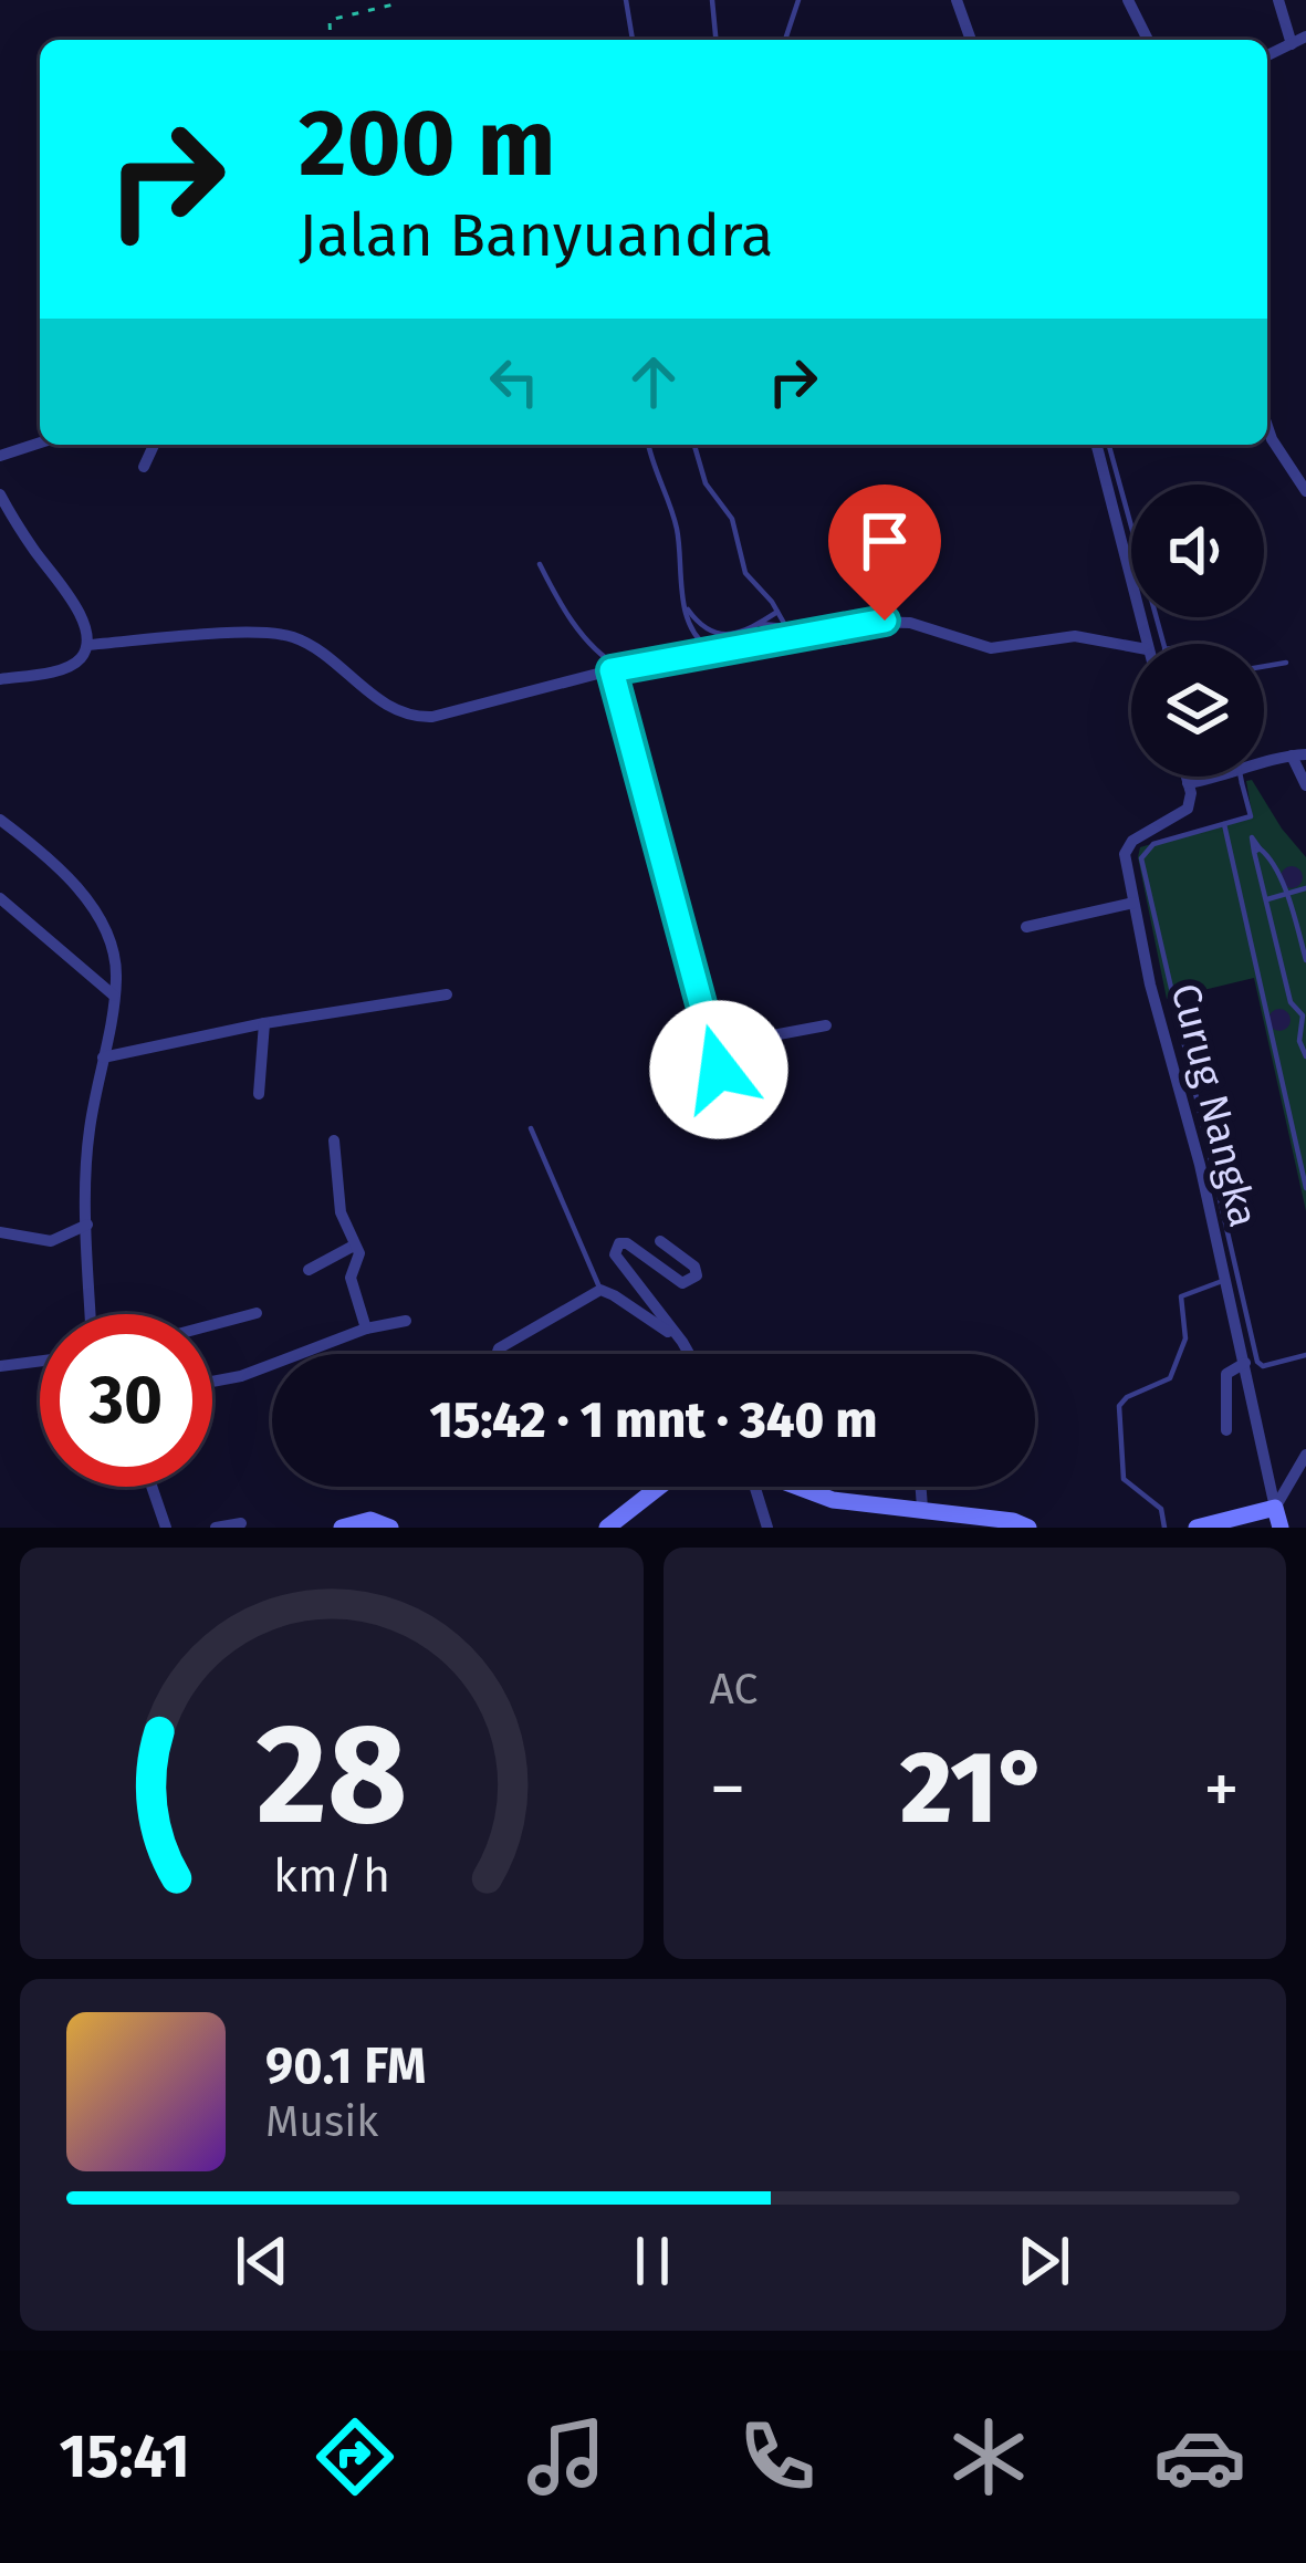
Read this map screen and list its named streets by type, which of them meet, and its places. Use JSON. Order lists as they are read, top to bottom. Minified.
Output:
{"streets":{"street":["Curug Nangka"]},"page":{"turn":["200 m","Jalan Banyuandra"],"limit":"30","trip":"15:42 · 1 mnt · 340 m","tile":"AC","heat":["−","21°","+"],"song":["90.1 FM","Musik"],"tabs":"15:41","gauge":["28","km/h"]}}
